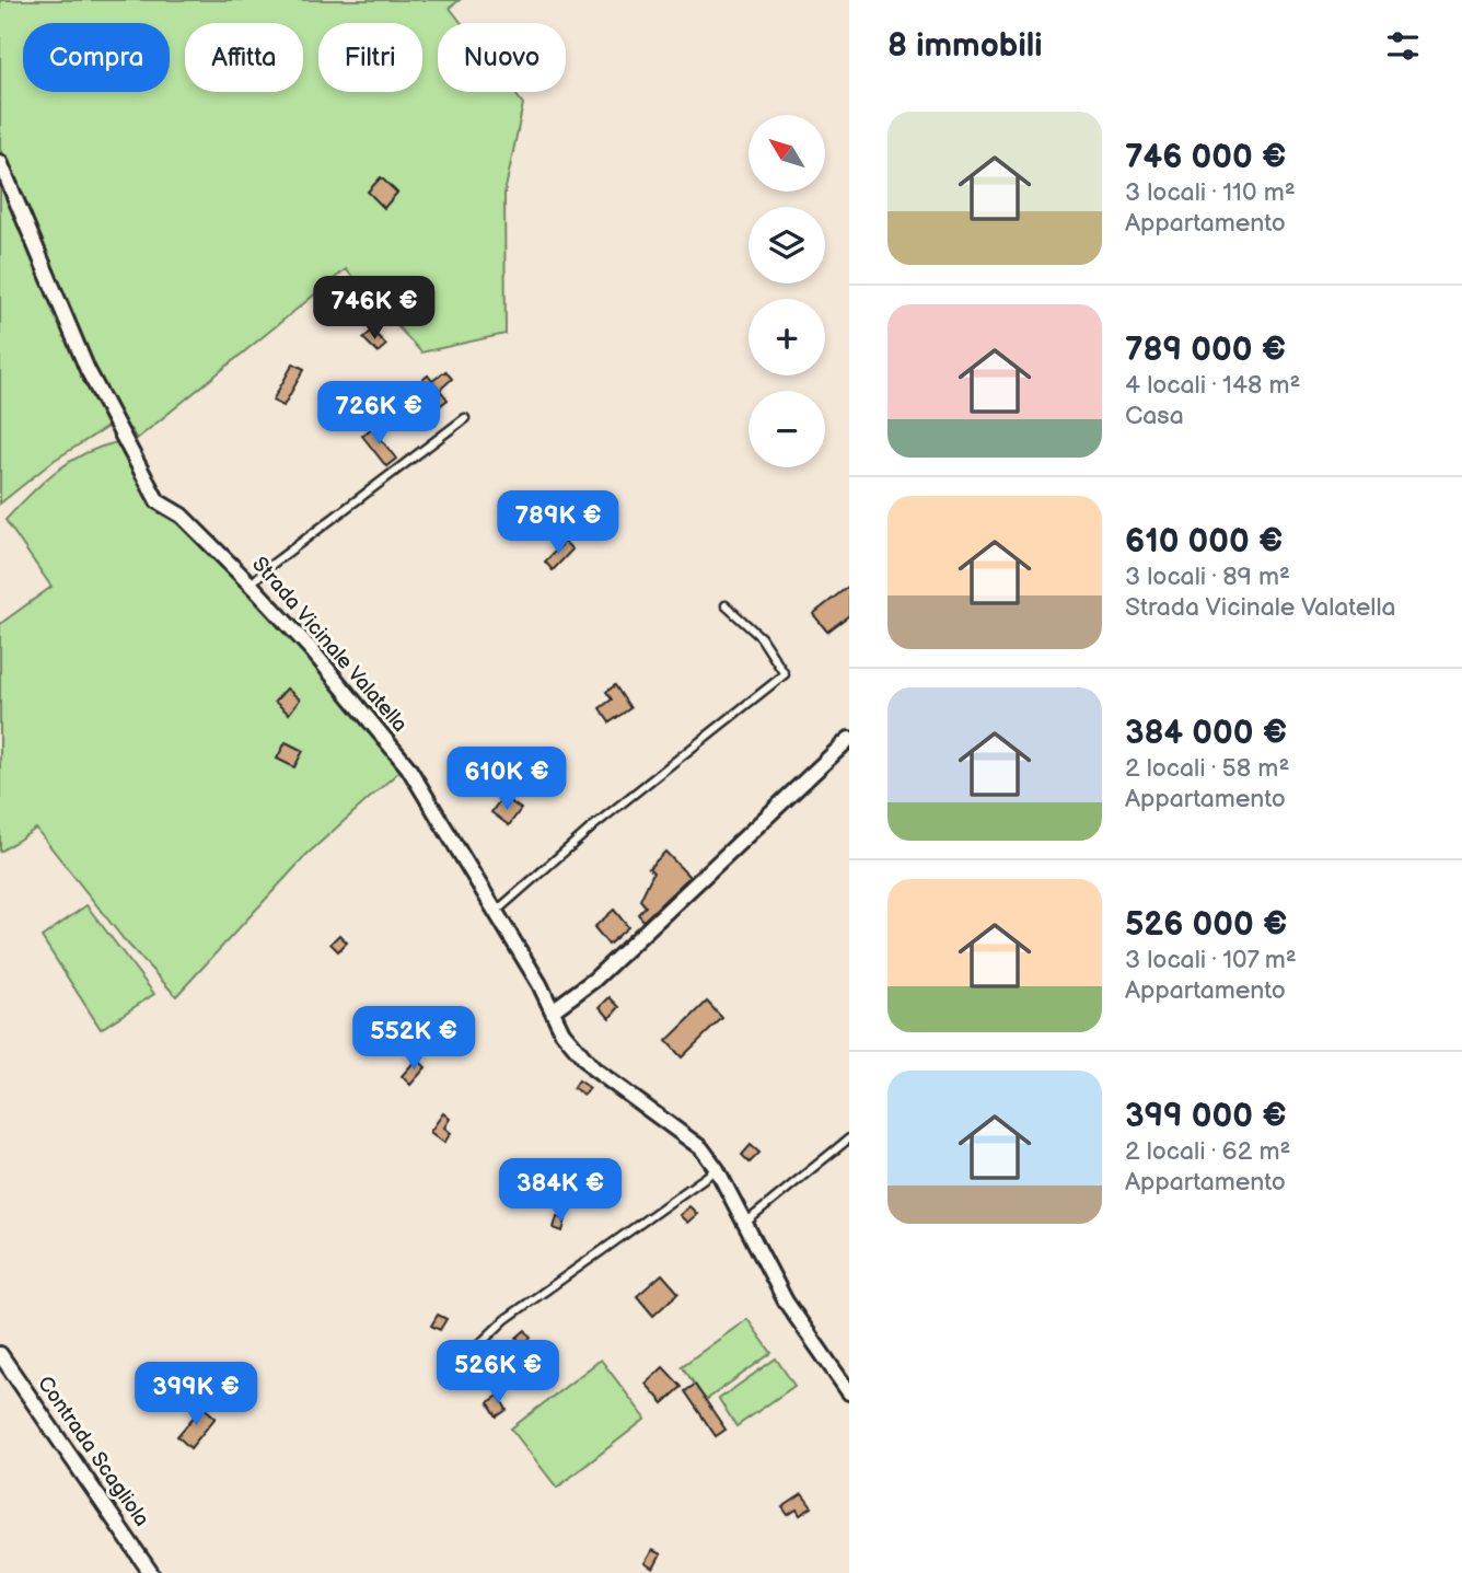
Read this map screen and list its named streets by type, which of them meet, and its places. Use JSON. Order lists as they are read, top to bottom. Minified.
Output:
{"streets":{"street":["Strada Vicinale Valatella","Contrada Scagliola"]},"north":"top left","page":{"heading":"8 immobili","chip":["Compra","Affitta","Filtri","Nuovo"],"list":[{"name":"746 000 €","note":"3 locali · 110 m² · Appartamento"},{"name":"789 000 €","note":"4 locali · 148 m² · Casa"},{"name":"610 000 €","note":"3 locali · 89 m² · Strada Vicinale Valatella"},{"name":"384 000 €","note":"2 locali · 58 m² · Appartamento"},{"name":"526 000 €","note":"3 locali · 107 m² · Appartamento"},{"name":"399 000 €","note":"2 locali · 62 m² · Appartamento"}],"map_buttons":["+","−"],"price":["746K €","726K €","789K €","610K €","552K €","384K €","526K €","399K €"]}}
